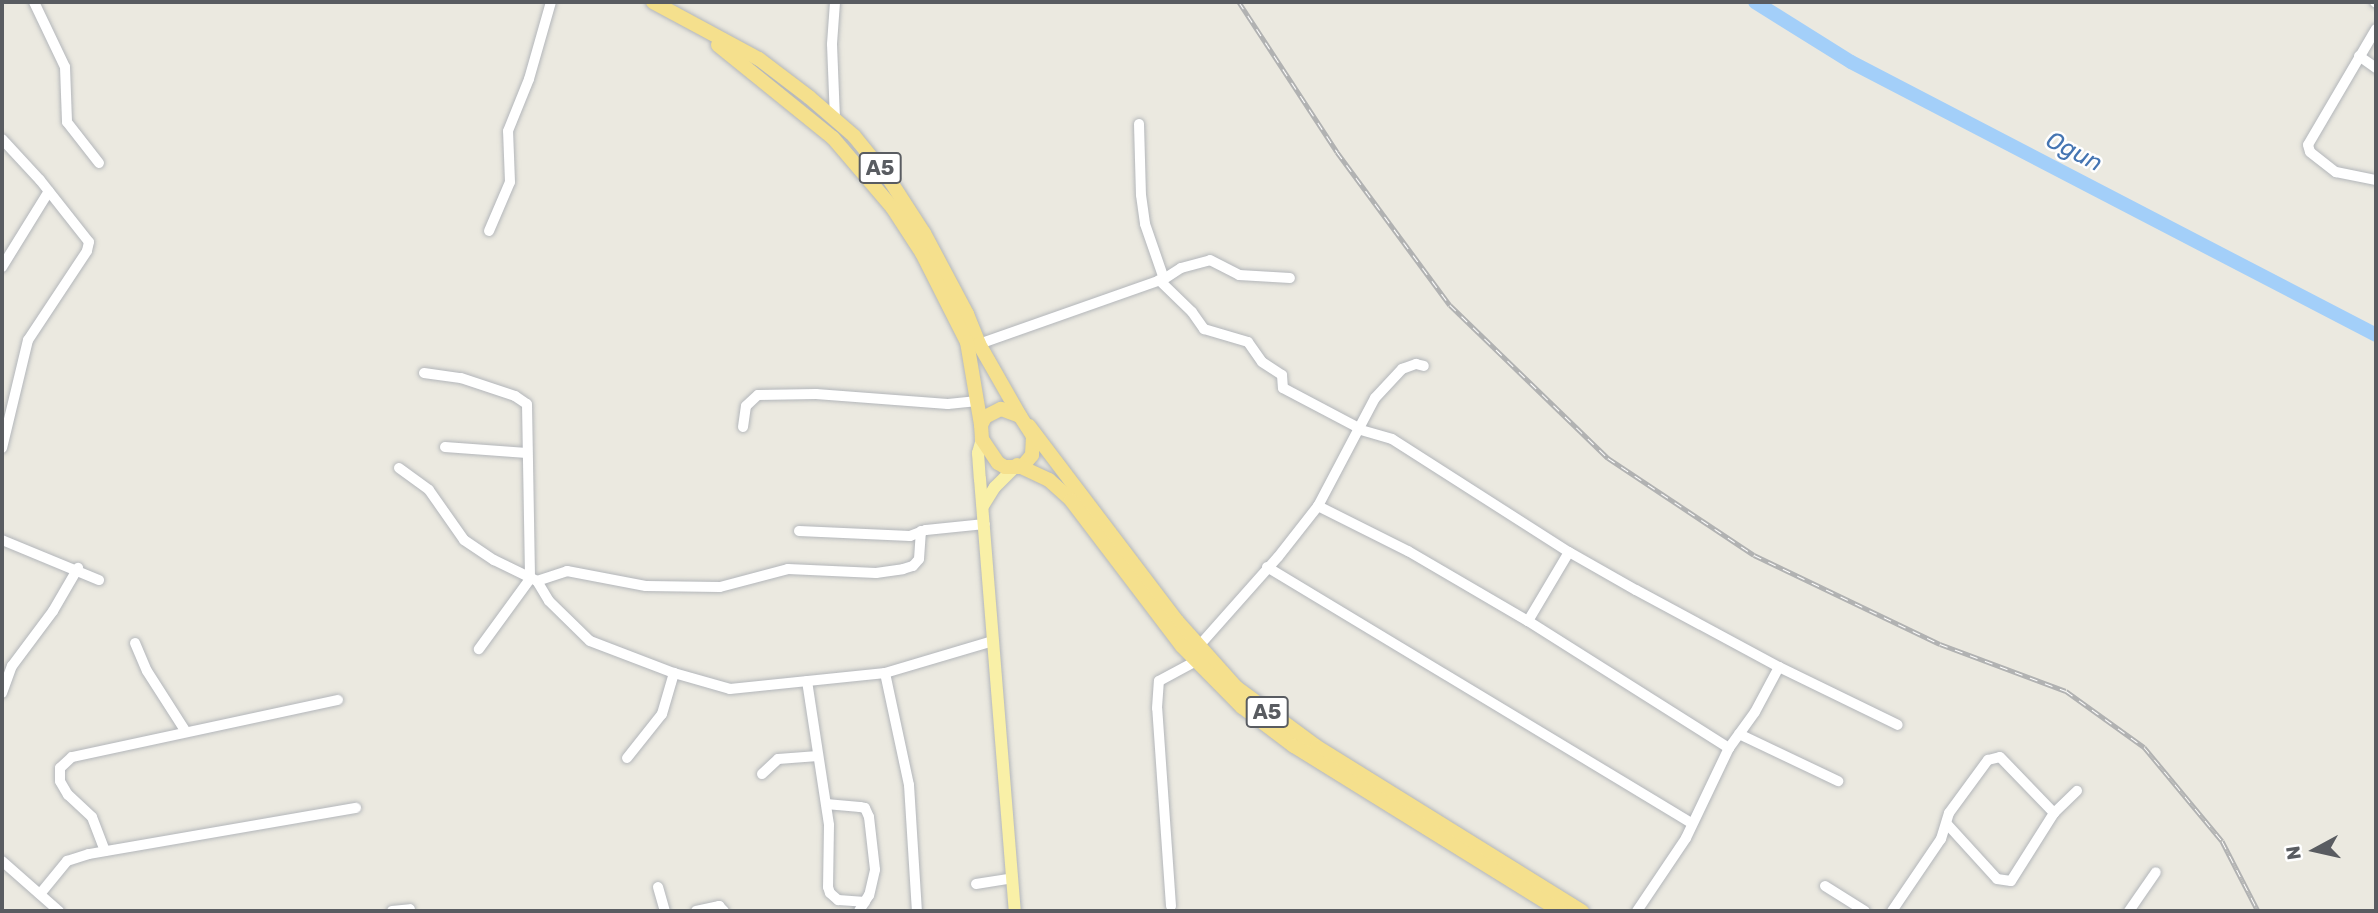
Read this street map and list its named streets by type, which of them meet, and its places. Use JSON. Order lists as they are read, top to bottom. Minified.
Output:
{"streets":{"highway":["A5"]},"water":["Ogun"],"north":"left"}
